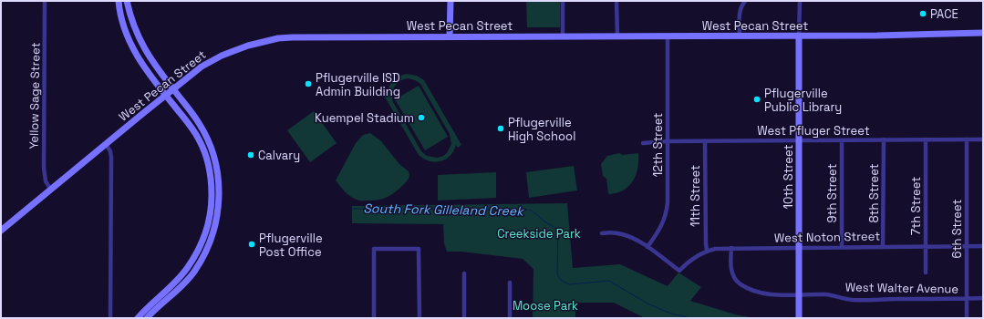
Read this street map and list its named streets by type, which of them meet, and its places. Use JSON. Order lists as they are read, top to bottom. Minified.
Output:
{"streets":{"main road":["West Pecan Street","10th Street"],"street":["Yellow Sage Street","West Pfluger Street","12th Street","9th Street","8th Street","11th Street","7th Street","6th Street","West Noton Street","West Walter Avenue"]},"crossings":[["West Pecan Street","Yellow Sage Street"],["West Pecan Street","12th Street"],["West Pecan Street","10th Street"],["West Pfluger Street","12th Street"],["West Pfluger Street","10th Street"],["West Pfluger Street","9th Street"],["West Pfluger Street","8th Street"],["West Pfluger Street","11th Street"],["West Pfluger Street","7th Street"],["West Pfluger Street","6th Street"],["12th Street","West Noton Street"],["10th Street","West Noton Street"],["10th Street","West Walter Avenue"],["9th Street","West Noton Street"],["8th Street","West Noton Street"],["11th Street","West Noton Street"],["7th Street","West Noton Street"],["6th Street","West Noton Street"],["6th Street","West Walter Avenue"],["West Noton Street","West Walter Avenue"]],"water":["South Fork Gilleland Creek"],"parks":["Creekside Park","Moose Park"],"places":["PACE","Pflugerville ISD Admin Building","Pflugerville Public Library","Kuempel Stadium","Pflugerville High School","Calvary","Pflugerville Post Office"]}
